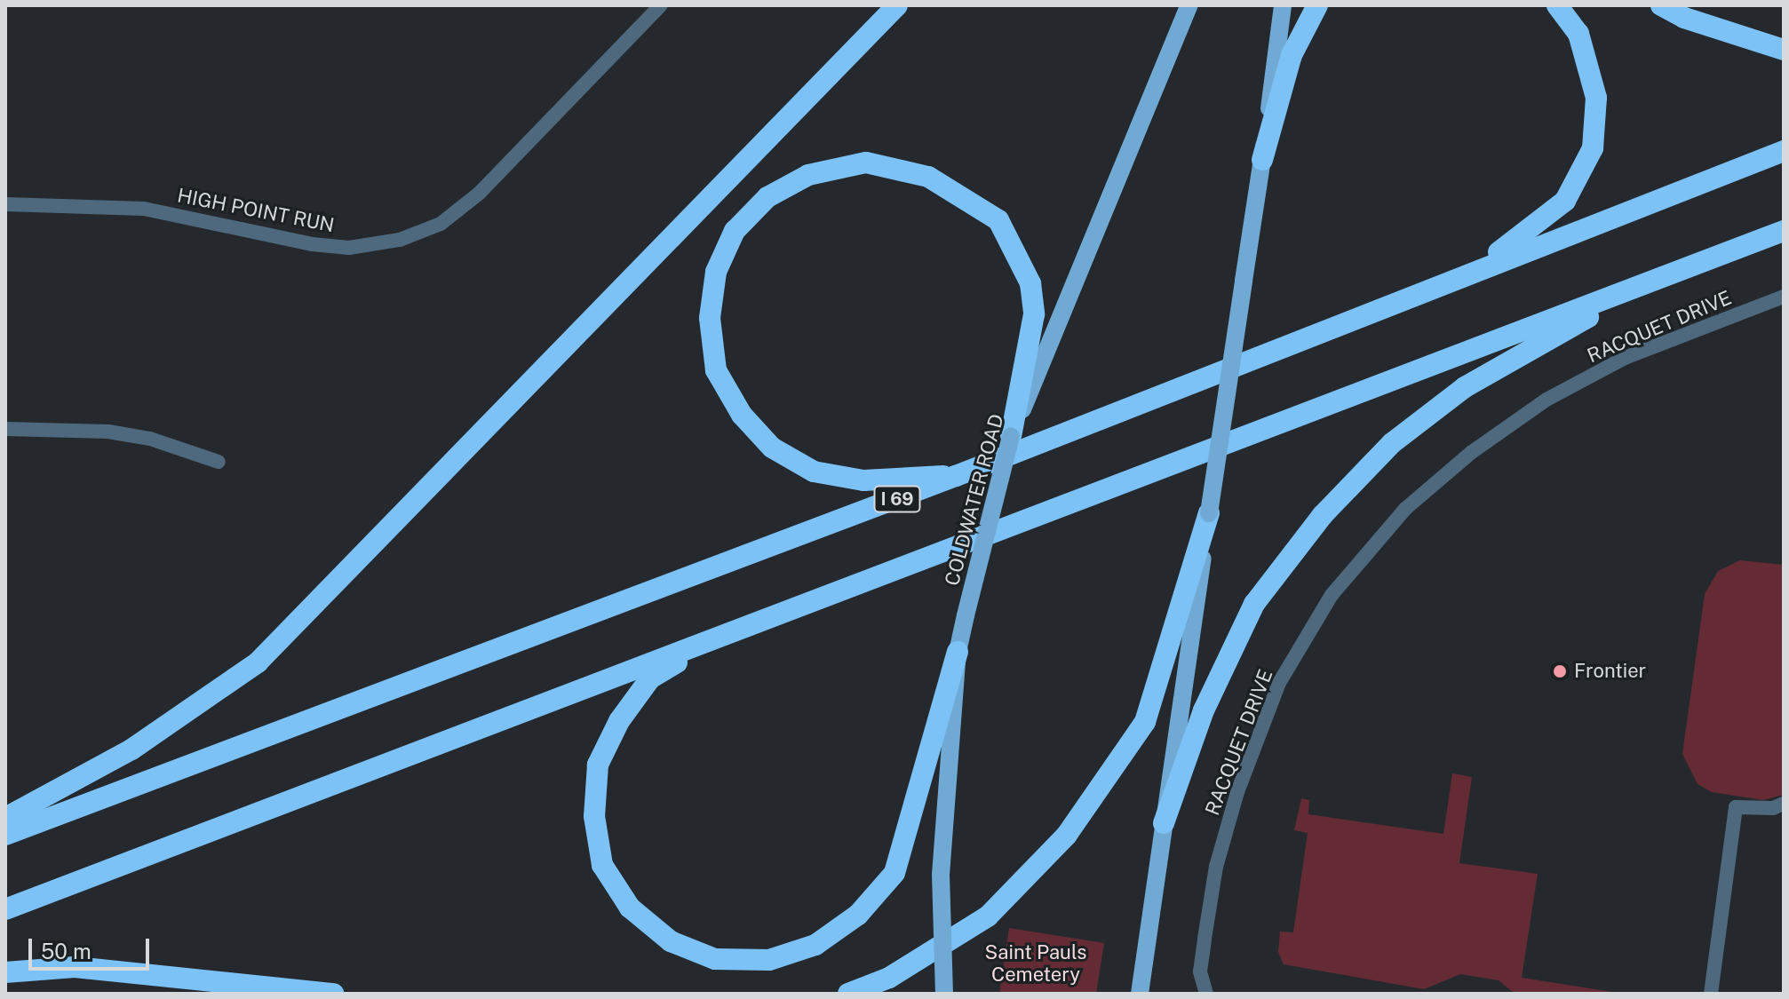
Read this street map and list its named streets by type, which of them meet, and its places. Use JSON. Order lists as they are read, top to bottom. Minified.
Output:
{"streets":{"highway":["I 69"],"main road":["COLDWATER ROAD"],"street":["HIGH POINT RUN","RACQUET DRIVE"]},"parks":["Saint Pauls Cemetery"],"places":["Frontier"],"scale_bar":"50 m"}
